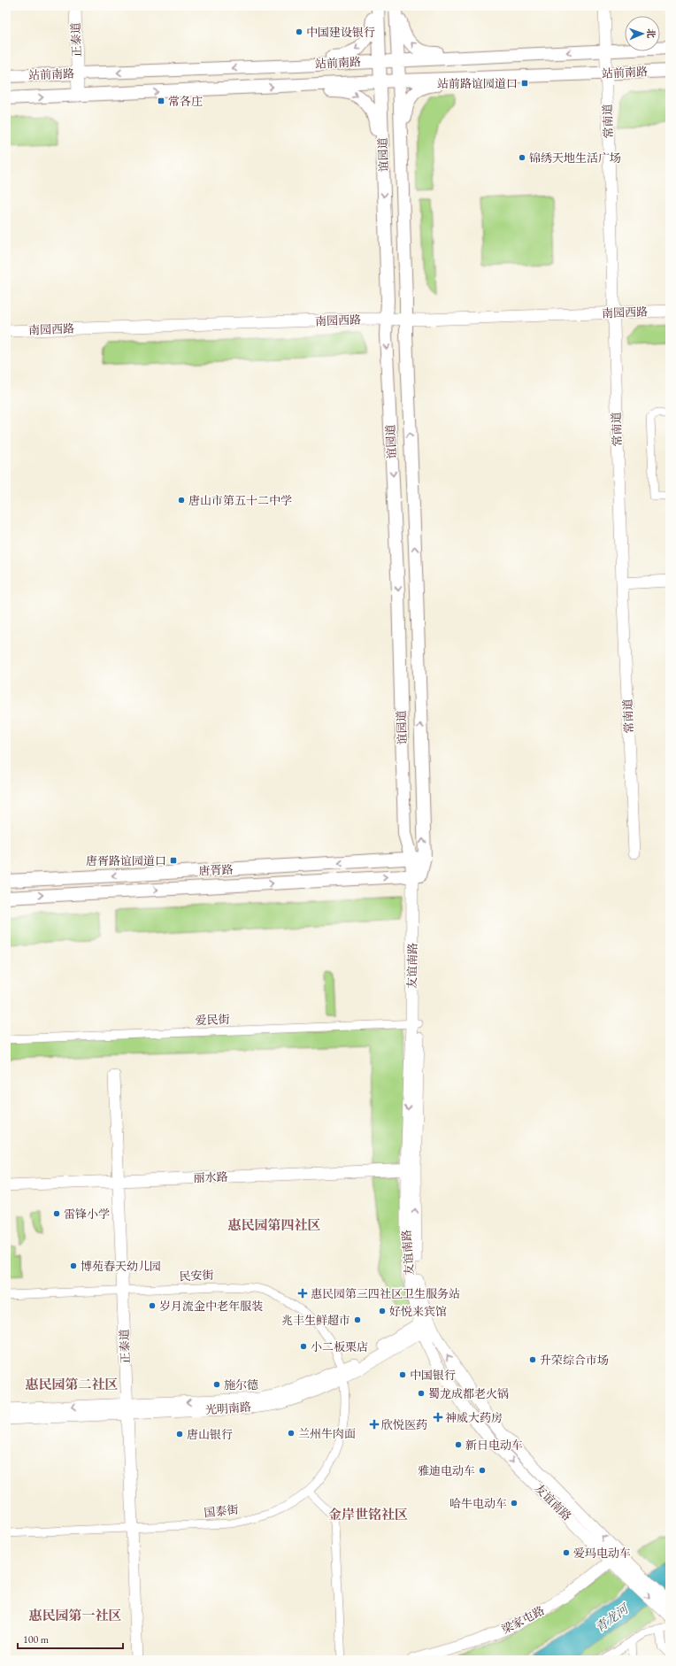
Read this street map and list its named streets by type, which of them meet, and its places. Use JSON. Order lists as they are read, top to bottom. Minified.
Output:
{"streets":{"main road":["站前南路","谊园道","唐胥路"],"street":["正泰道","常南道","南园西路","友谊南路","爱民街","丽水路","民安街","光明南路","国泰街","梁家屯路"]},"crossings":[["正泰道","站前南路"],["正泰道","丽水路"],["正泰道","民安街"],["正泰道","光明南路"],["正泰道","国泰街"],["站前南路","常南道"],["站前南路","谊园道"],["常南道","南园西路"],["谊园道","南园西路"],["谊园道","唐胥路"],["谊园道","友谊南路"],["唐胥路","友谊南路"],["友谊南路","爱民街"],["友谊南路","丽水路"],["友谊南路","光明南路"],["友谊南路","梁家屯路"],["民安街","光明南路"],["民安街","国泰街"],["光明南路","国泰街"]],"districts":["惠民园第四社区","惠民园第二社区","金岸世铭社区","惠民园第一社区"],"water":["青龙河"],"places":{"other":["中国建设银行","锦绣天地生活广场","唐山市第五十二中学","雷锋小学","博苑春天幼儿园","岁月流金中老年服装","好悦来宾馆","兆丰生鲜超市","小二板栗店","升荣综合市场","中国银行","施尔德","蜀龙成都老火锅","兰州牛肉面","唐山银行","新日电动车","雅迪电动车","哈牛电动车","爱玛电动车"],"transit":["站前路谊园道口","常各庄","唐胥路谊园道口"],"health":["惠民园第三四社区卫生服务站","神威大药房","欣悦医药"]},"scale_bar":"100 m","north":"right"}
